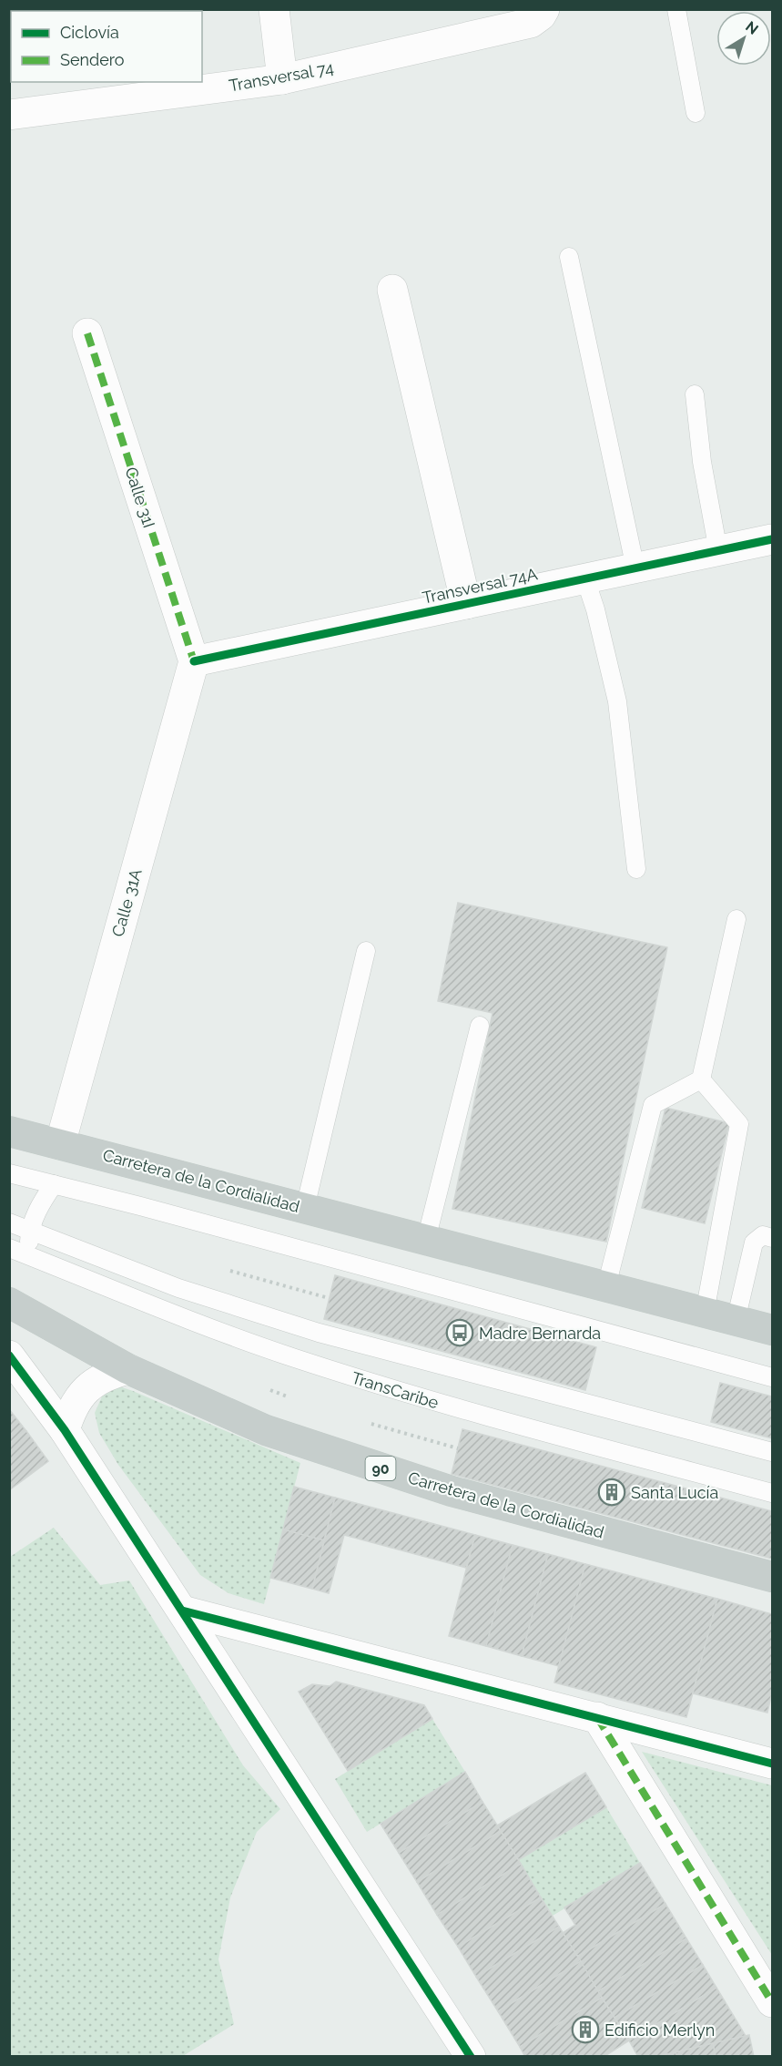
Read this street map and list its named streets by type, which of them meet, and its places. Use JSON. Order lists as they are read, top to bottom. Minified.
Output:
{"streets":{"highway":["Carretera de la Cordialidad","90"],"street":["Transversal 74","Calle 31I","Transversal 74A","Calle 31A"],"lane":["TransCaribe"]},"crossings":[["Calle 31I","Transversal 74A"],["Calle 31I","Calle 31A"],["Transversal 74A","Calle 31A"],["Calle 31A","Carretera de la Cordialidad"]],"places":{"bus stop":["Madre Bernarda"],"building":["Santa Lucía","Edificio Merlyn"]},"legend":["Ciclovía","Sendero"],"north":"top right"}
